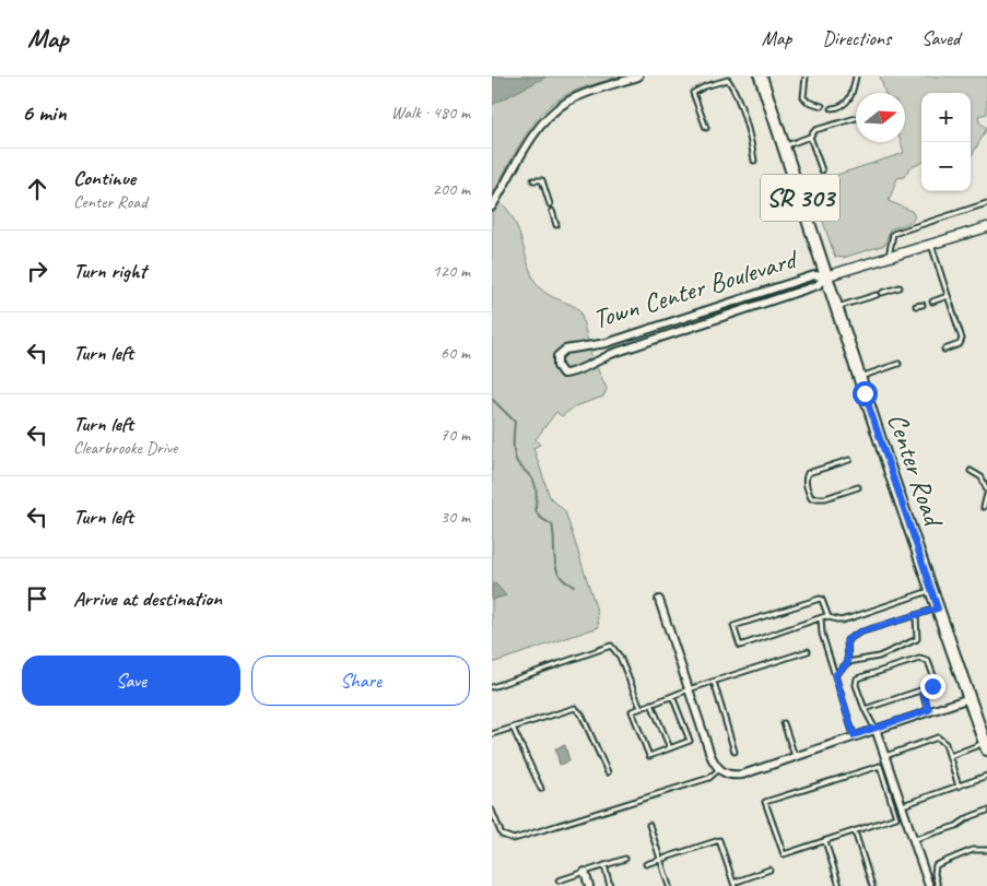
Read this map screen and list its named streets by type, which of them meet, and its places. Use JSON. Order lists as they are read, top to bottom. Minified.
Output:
{"streets":{"main road":["SR 303","Center Road"],"street":["Town Center Boulevard"]},"crossings":[["Town Center Boulevard","Center Road"]],"north":"right","page":{"header":"Map","nav":["Map","Directions","Saved"],"heading":["6 min","Walk · 480 m"],"map_buttons":["+","−"],"list":[["Continue","Center Road","200 m"],["Turn right","120 m"],["Turn left","60 m"],["Turn left","Clearbrooke Drive","70 m"],["Turn left","30 m"],"Arrive at destination"],"buttons":["Save","Share"]}}
